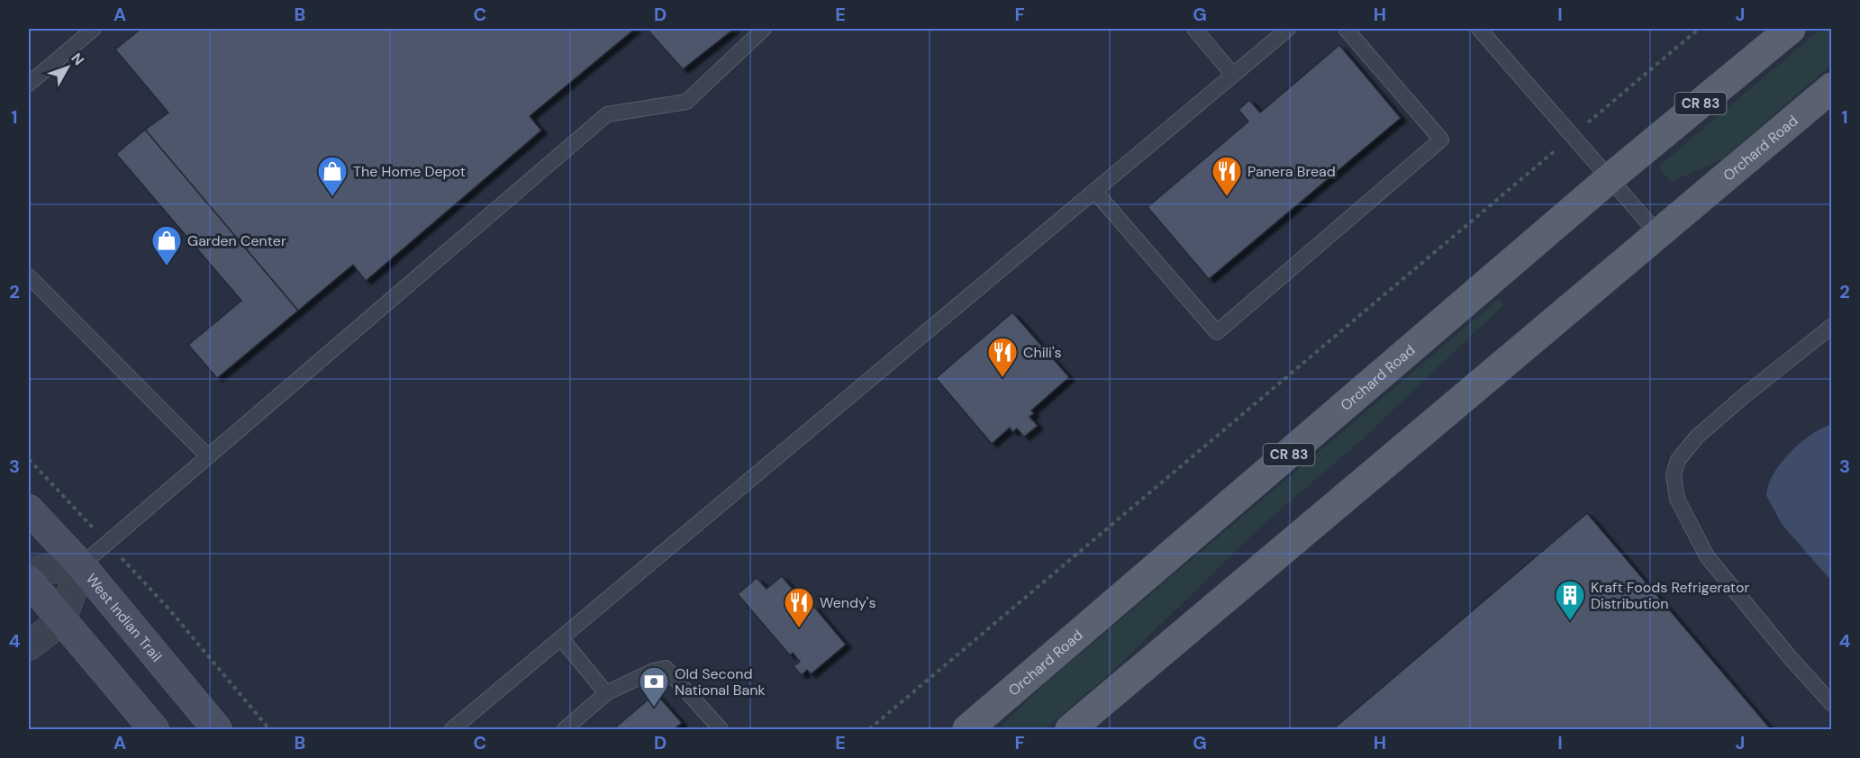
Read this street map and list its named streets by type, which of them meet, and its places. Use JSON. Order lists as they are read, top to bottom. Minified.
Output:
{"streets":{"main road":["CR 83","Orchard Road"],"street":["West Indian Trail"]},"places":{"shop":["The Home Depot","Garden Center"],"restaurant":["Panera Bread","Chili's","Wendy's"],"building":["Kraft Foods Refrigerator Distribution"],"bank":["Old Second National Bank"]},"north":"top right","grid":{"columns":["A","B","C","D","E","F","G","H","I","J"],"rows":["1","2","3","4"]}}
